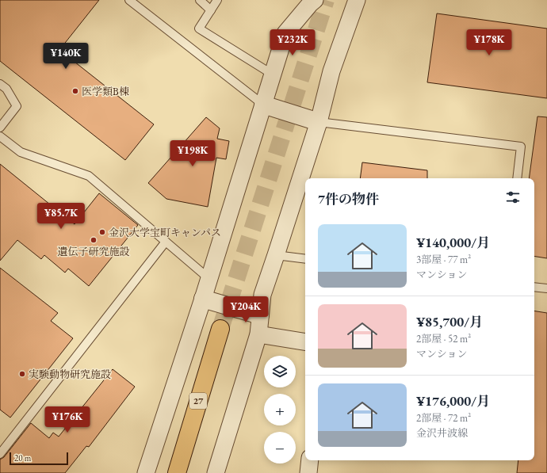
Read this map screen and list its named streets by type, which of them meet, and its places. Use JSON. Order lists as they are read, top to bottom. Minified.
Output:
{"streets":{"main road":["27"]},"places":["医学類B棟","金沢大学宝町キャンパス","遺伝子研究施設","実験動物研究施設"],"scale_bar":"20 m","page":{"price":["¥232K","¥178K","¥140K","¥198K","¥85.7K","¥204K","¥176K"],"heading":"7件の物件","list":[{"name":"¥140,000/月","note":"3部屋 · 77 m² · マンション"},{"name":"¥85,700/月","note":"2部屋 · 52 m² · マンション"},{"name":"¥176,000/月","note":"2部屋 · 72 m² · 金沢井波線"}],"map_buttons":["+","−"],"scale":"20 m"}}
